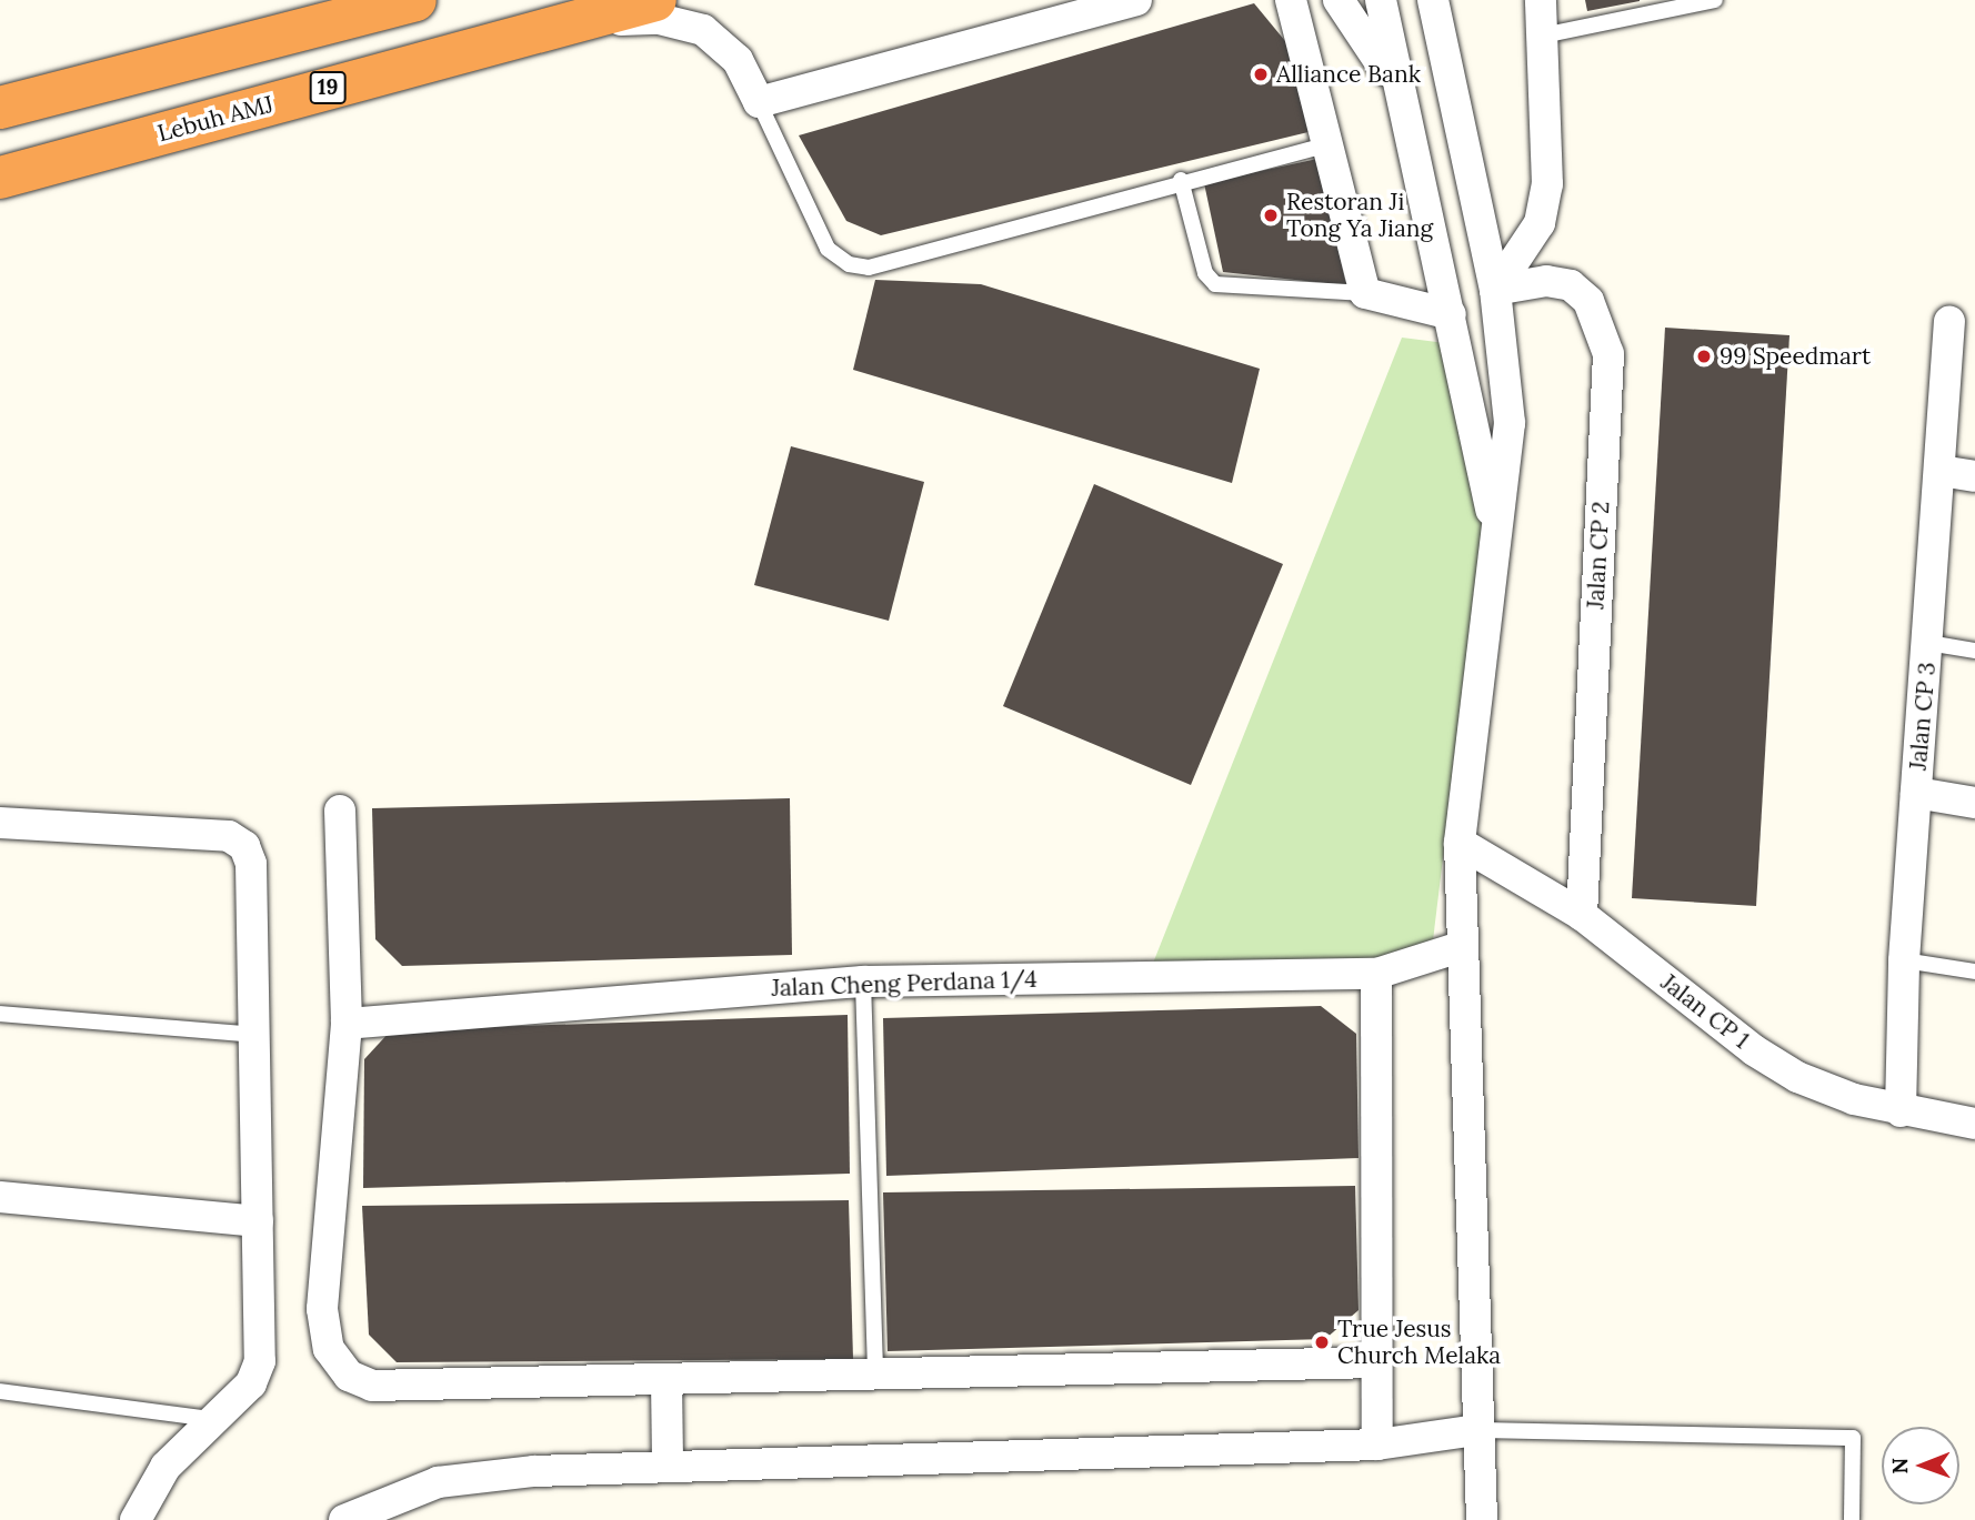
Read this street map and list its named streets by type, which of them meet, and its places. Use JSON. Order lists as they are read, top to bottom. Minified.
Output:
{"streets":{"highway":["19","Lebuh AMJ"],"street":["Jalan CP 2","Jalan CP 3","Jalan Cheng Perdana 1/4","Jalan CP 1"]},"crossings":[["Jalan CP 2","Jalan CP 1"],["Jalan CP 3","Jalan CP 1"]],"places":["Alliance Bank","Restoran Ji Tong Ya Jiang","99 Speedmart","True Jesus Church Melaka"],"north":"left"}
